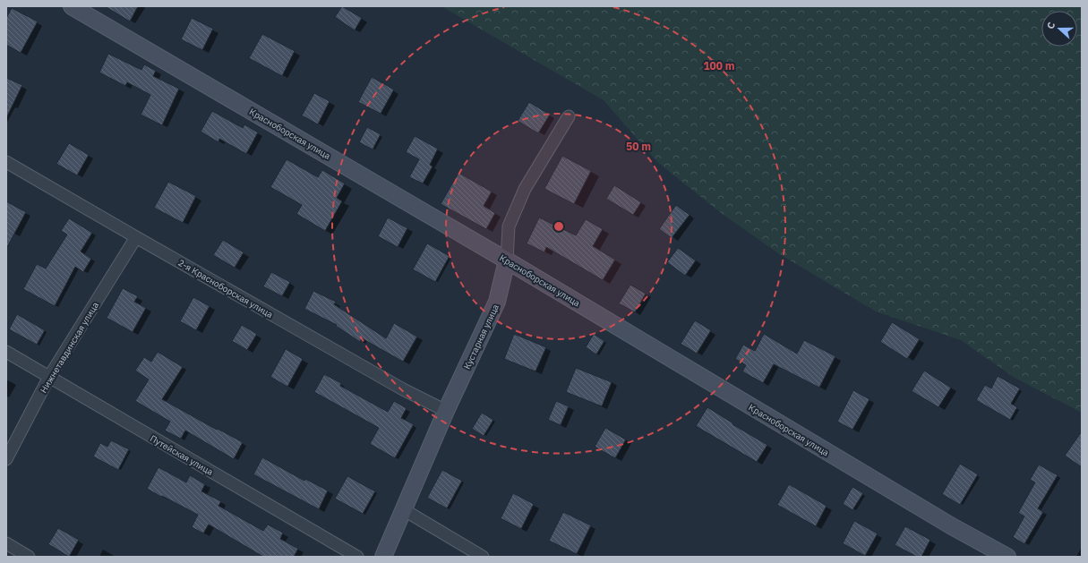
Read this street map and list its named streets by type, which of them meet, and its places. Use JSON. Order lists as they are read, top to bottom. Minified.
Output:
{"streets":{"street":["Красноборская улица","2-я Красноборская улица","Кустарная улица","Нижнетавдинская улица","Путейская улица"]},"crossings":[["Красноборская улица","Кустарная улица"],["2-я Красноборская улица","Кустарная улица"],["2-я Красноборская улица","Нижнетавдинская улица"],["Нижнетавдинская улица","Путейская улица"]],"north":"left","rings":["100 m","50 m"]}
